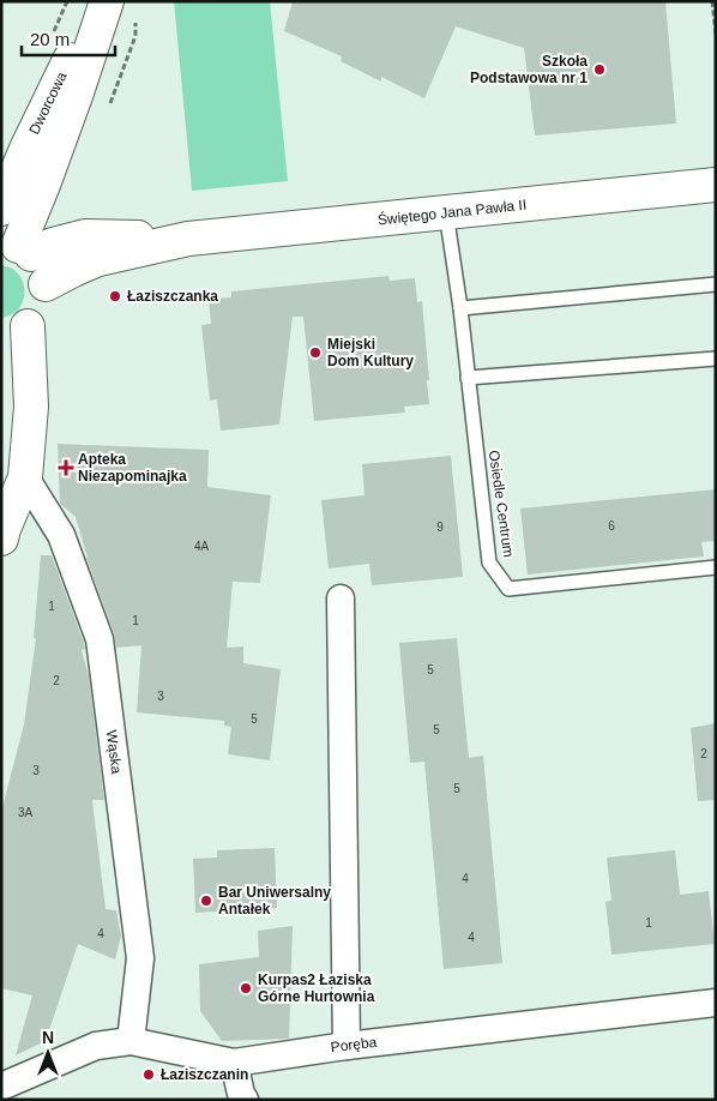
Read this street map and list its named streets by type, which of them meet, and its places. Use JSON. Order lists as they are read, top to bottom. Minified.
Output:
{"streets":{"street":["Dworcowa","Świętego Jana Pawła II","Wąska","Poręba"],"lane":["Osiedle Centrum"]},"crossings":[["Dworcowa","Świętego Jana Pawła II"],["Świętego Jana Pawła II","Osiedle Centrum"],["Wąska","Poręba"]],"places":{"other":["Szkoła Podstawowa nr 1","Łaziszczanka","Miejski Dom Kultury","Bar Uniwersalny Antałek","Kurpas2 Łaziska Górne Hurtownia","Łaziszczanin"],"health":["Apteka Niezapominajka"]},"house_numbers":["6","9","4A","1","1","5","2","3","5","5","2","3","5","3A","4","1","4","4"],"scale_bar":"20 m","north":"top"}
